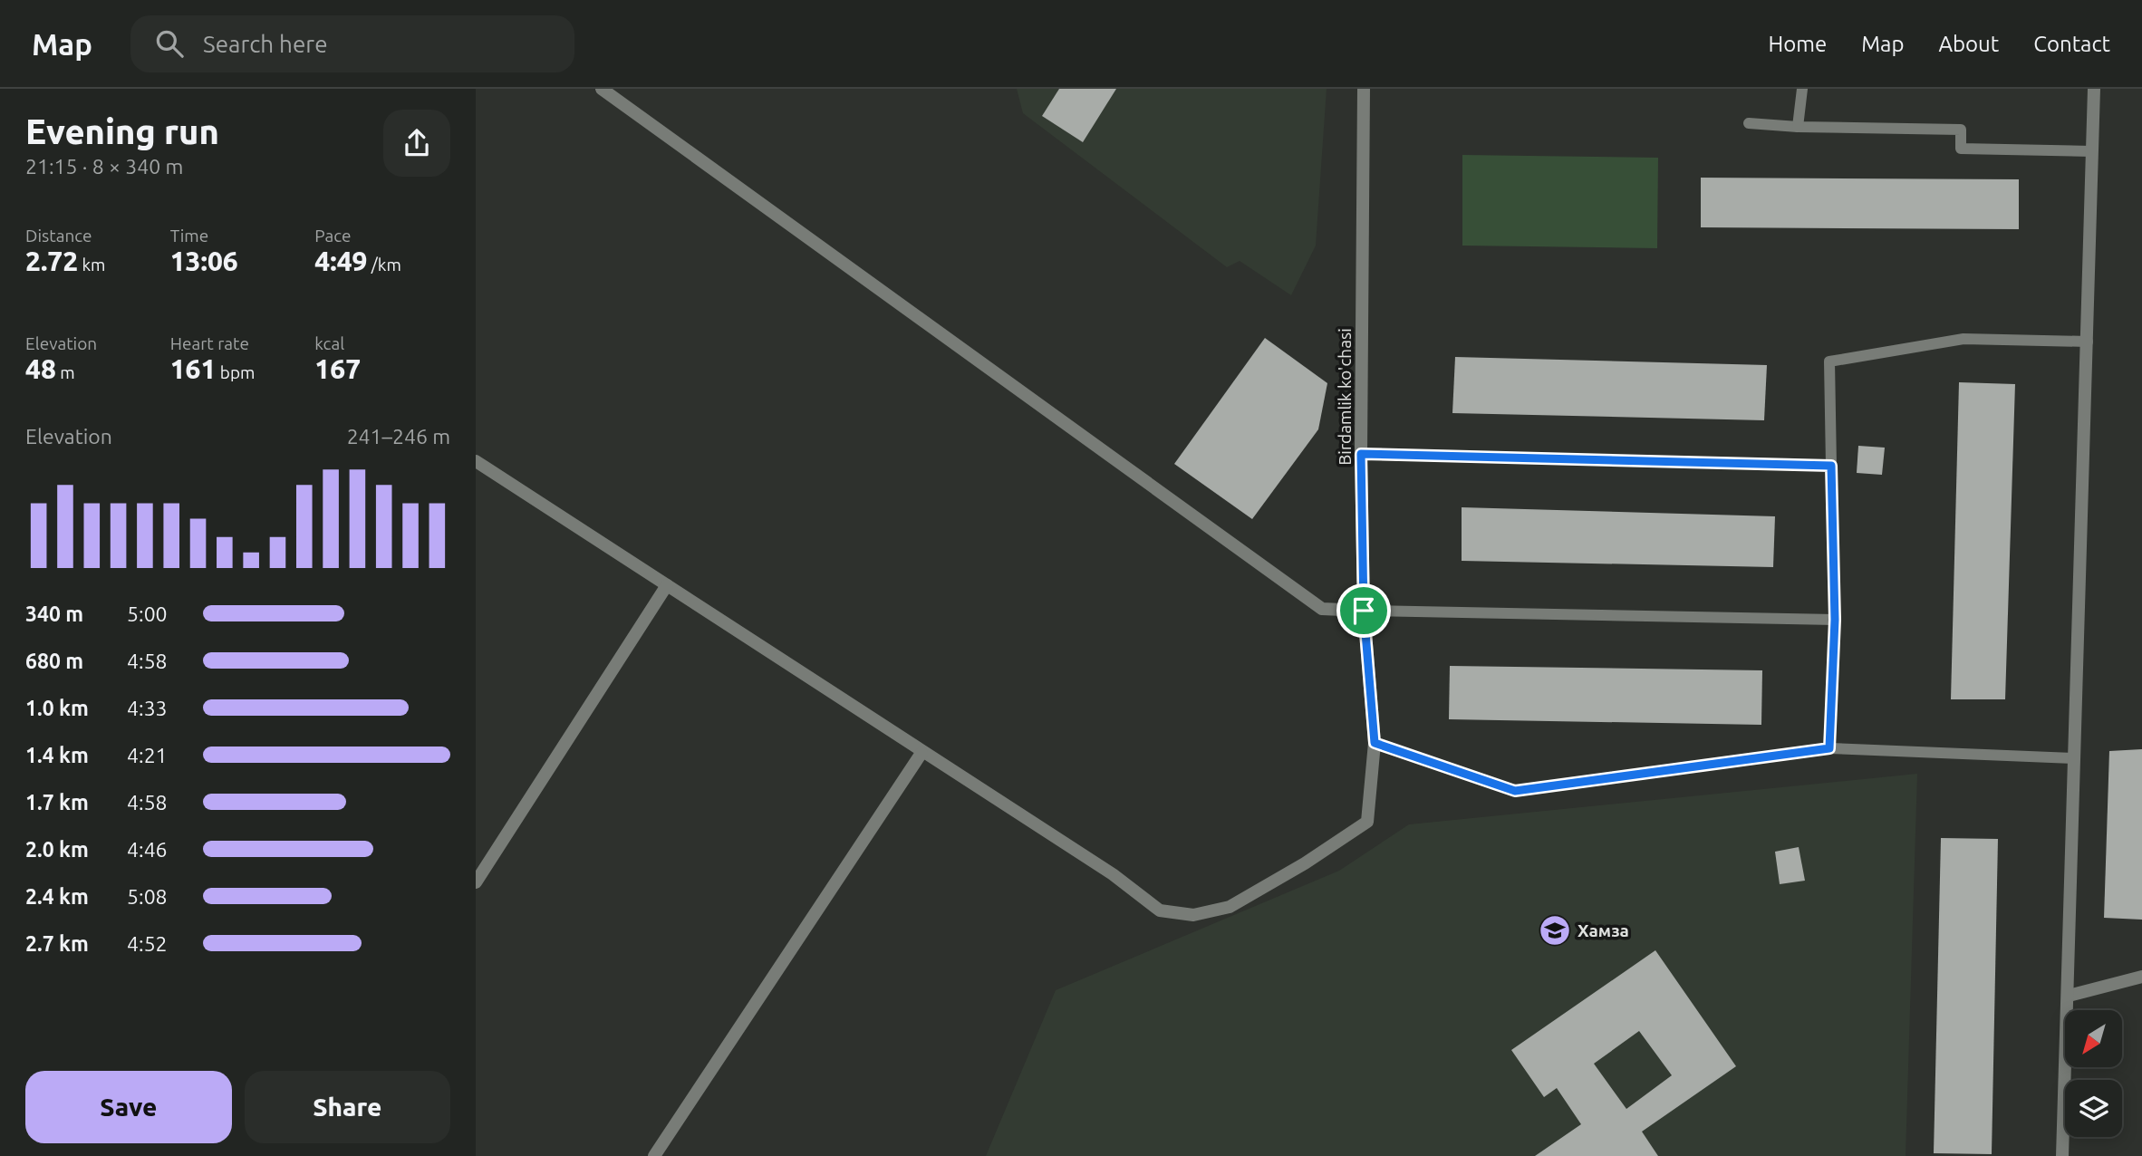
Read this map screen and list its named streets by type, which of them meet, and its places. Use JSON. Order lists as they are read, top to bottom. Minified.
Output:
{"streets":{"street":["Birdamlik ko'chasi"]},"places":{"school or university":["Хамза"]},"north":"bottom left","page":{"header":"Map","search":"Search here","nav":["Home","Map","About","Contact"],"heading":["Evening run","21:15 · 8 × 340 m"],"stats":[["Distance","2.72 km"],["Time","13:06"],["Pace","4:49 /km"],["Elevation","48 m"],["Heart rate","161 bpm"],["kcal","167"]],"chart":["Elevation","241–246 m"],"list":[{"name":"340 m","note":"5:00"},{"name":"680 m","note":"4:58"},{"name":"1.0 km","note":"4:33"},{"name":"1.4 km","note":"4:21"},{"name":"1.7 km","note":"4:58"},{"name":"2.0 km","note":"4:46"},{"name":"2.4 km","note":"5:08"},{"name":"2.7 km","note":"4:52"}],"buttons":["Save","Share"]}}
